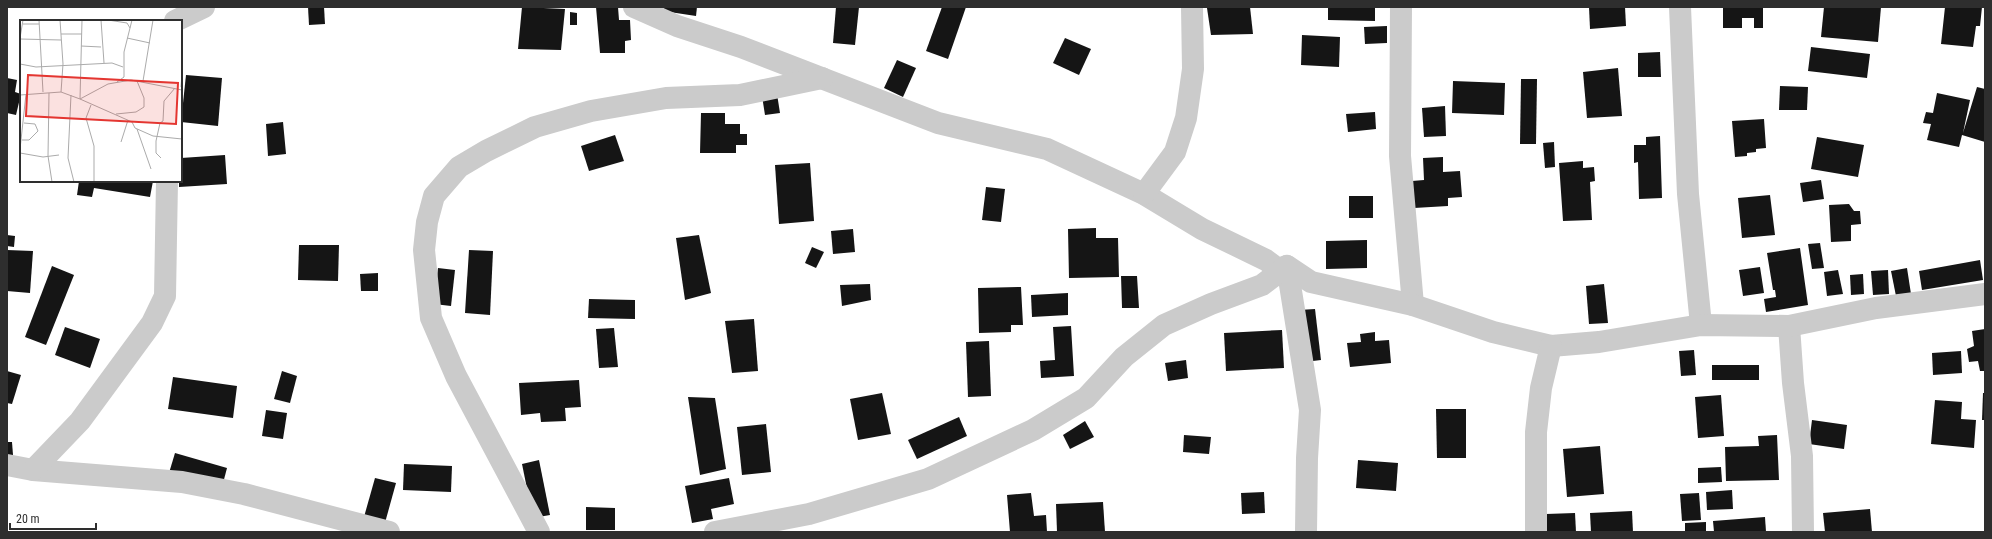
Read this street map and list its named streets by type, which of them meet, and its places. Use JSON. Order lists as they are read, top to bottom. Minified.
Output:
{"scale_bar":"20 m"}
